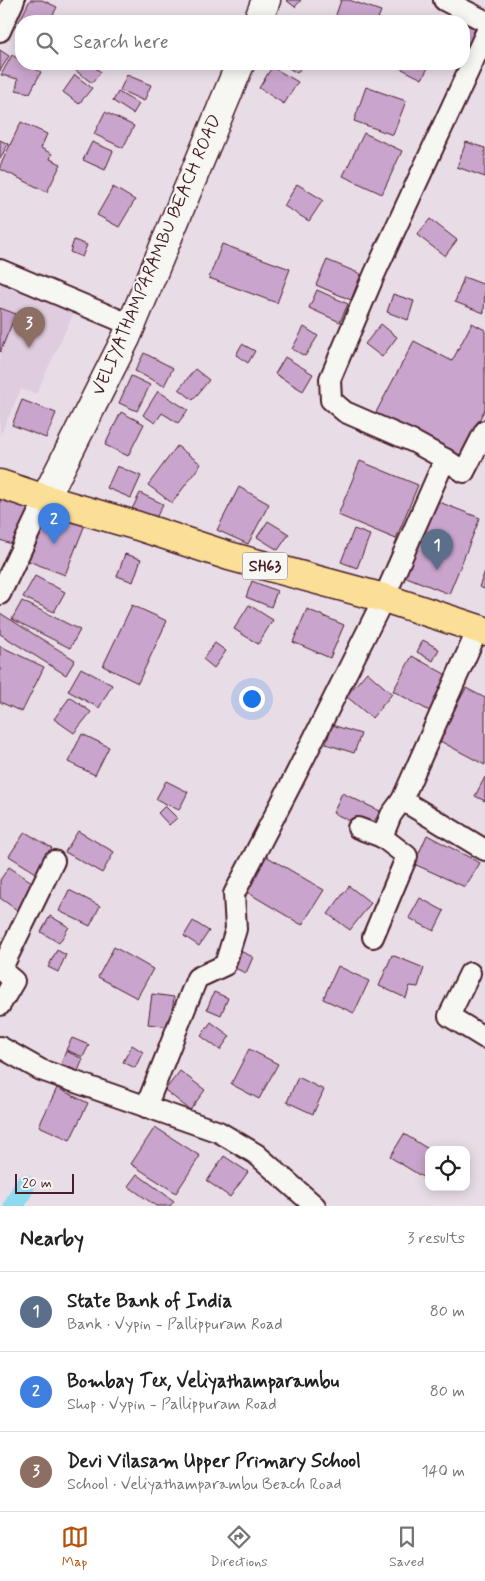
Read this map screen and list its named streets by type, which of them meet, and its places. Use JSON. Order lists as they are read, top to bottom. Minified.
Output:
{"streets":{"main road":["VELIYATHAMPARAMBU BEACH ROAD","SH63"]},"crossings":[["VELIYATHAMPARAMBU BEACH ROAD","SH63"]],"scale_bar":"20 m","page":{"search":"Search here","pins":["3","2","1"],"scale":"20 m","heading":["Nearby","3 results"],"list":[{"mark":"1","name":"State Bank of India","note":"Bank · Vypin - Pallippuram Road","value":"80 m"},{"mark":"2","name":"Bombay Tex, Veliyathamparambu","note":"Shop · Vypin - Pallippuram Road","value":"80 m"},{"mark":"3","name":"Devi Vilasam Upper Primary School","note":"School · Veliyathamparambu Beach Road","value":"140 m"}],"nav":["Map","Directions","Saved"]}}
